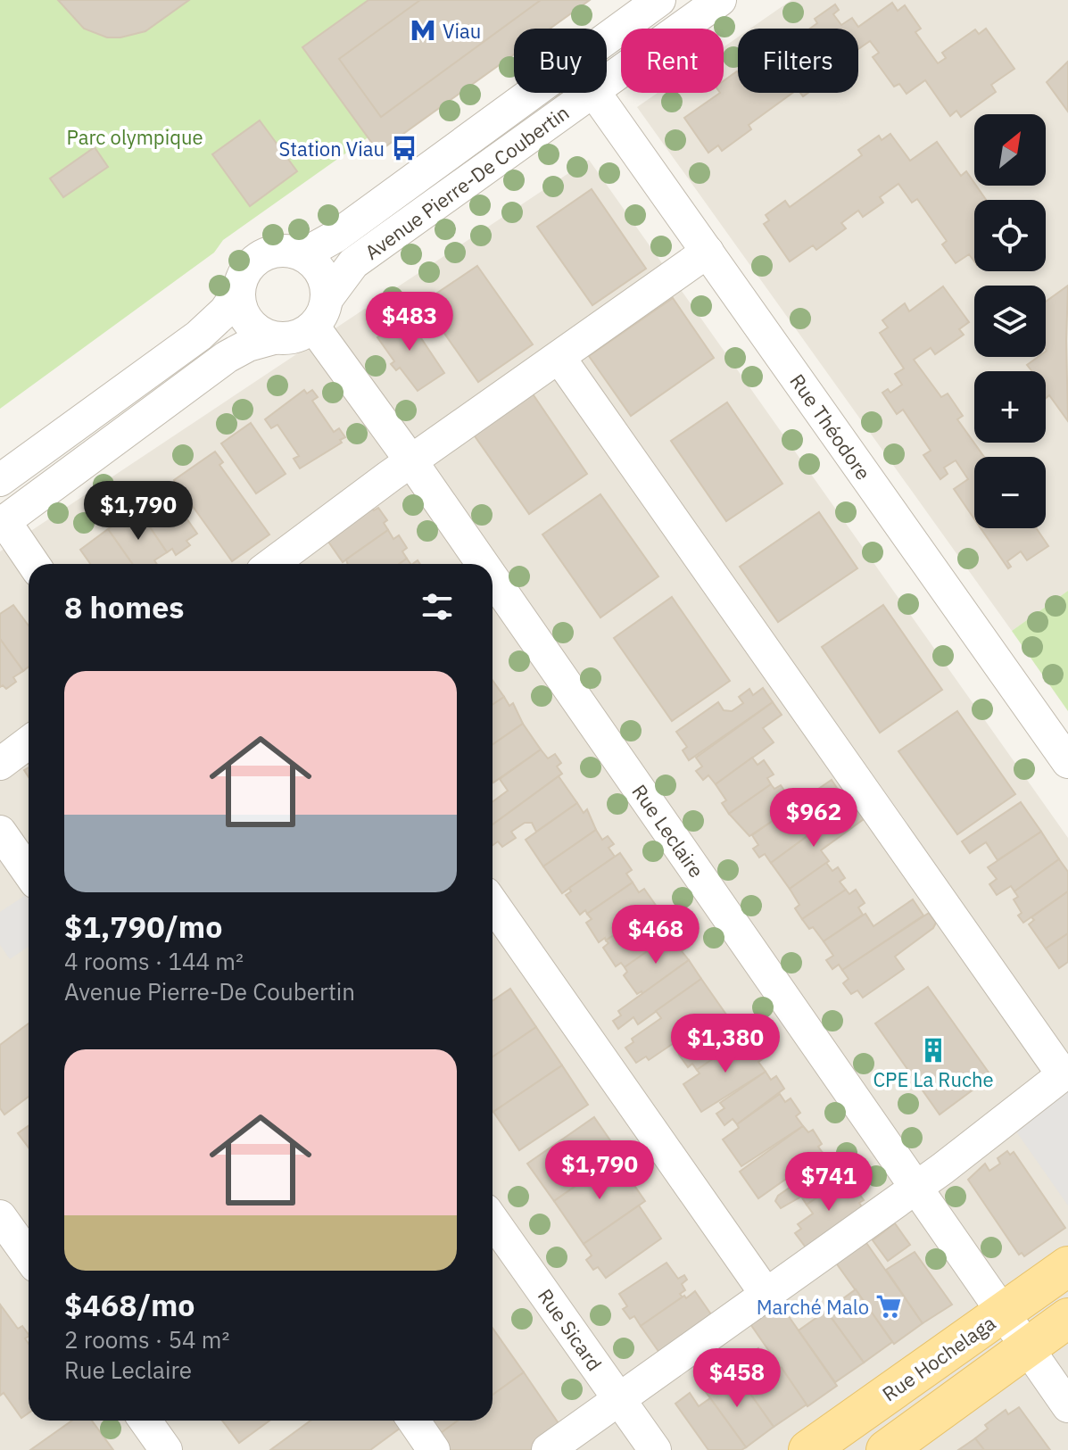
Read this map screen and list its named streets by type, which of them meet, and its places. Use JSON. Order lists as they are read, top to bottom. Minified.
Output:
{"streets":{"main road":["Rue Hochelaga"],"street":["Avenue Pierre-De Coubertin","Rue Théodore","Rue Leclaire","Rue Sicard"]},"crossings":[["Avenue Pierre-De Coubertin","Rue Leclaire"],["Rue Leclaire","Rue Hochelaga"]],"parks":["Parc olympique"],"places":{"metro station":["Viau"],"bus stop":["Station Viau"],"building":["CPE La Ruche"],"supermarket":["Marché Malo"]},"north":"top right","page":{"chip":["Buy","Rent","Filters"],"map_buttons":["+","−"],"price":["$483","$1,790","$962","$468","$1,380","$1,790","$741","$458"],"heading":"8 homes","list":[{"name":"$1,790/mo","note":"4 rooms · 144 m² · Avenue Pierre-De Coubertin"},{"name":"$468/mo","note":"2 rooms · 54 m² · Rue Leclaire"}]}}
